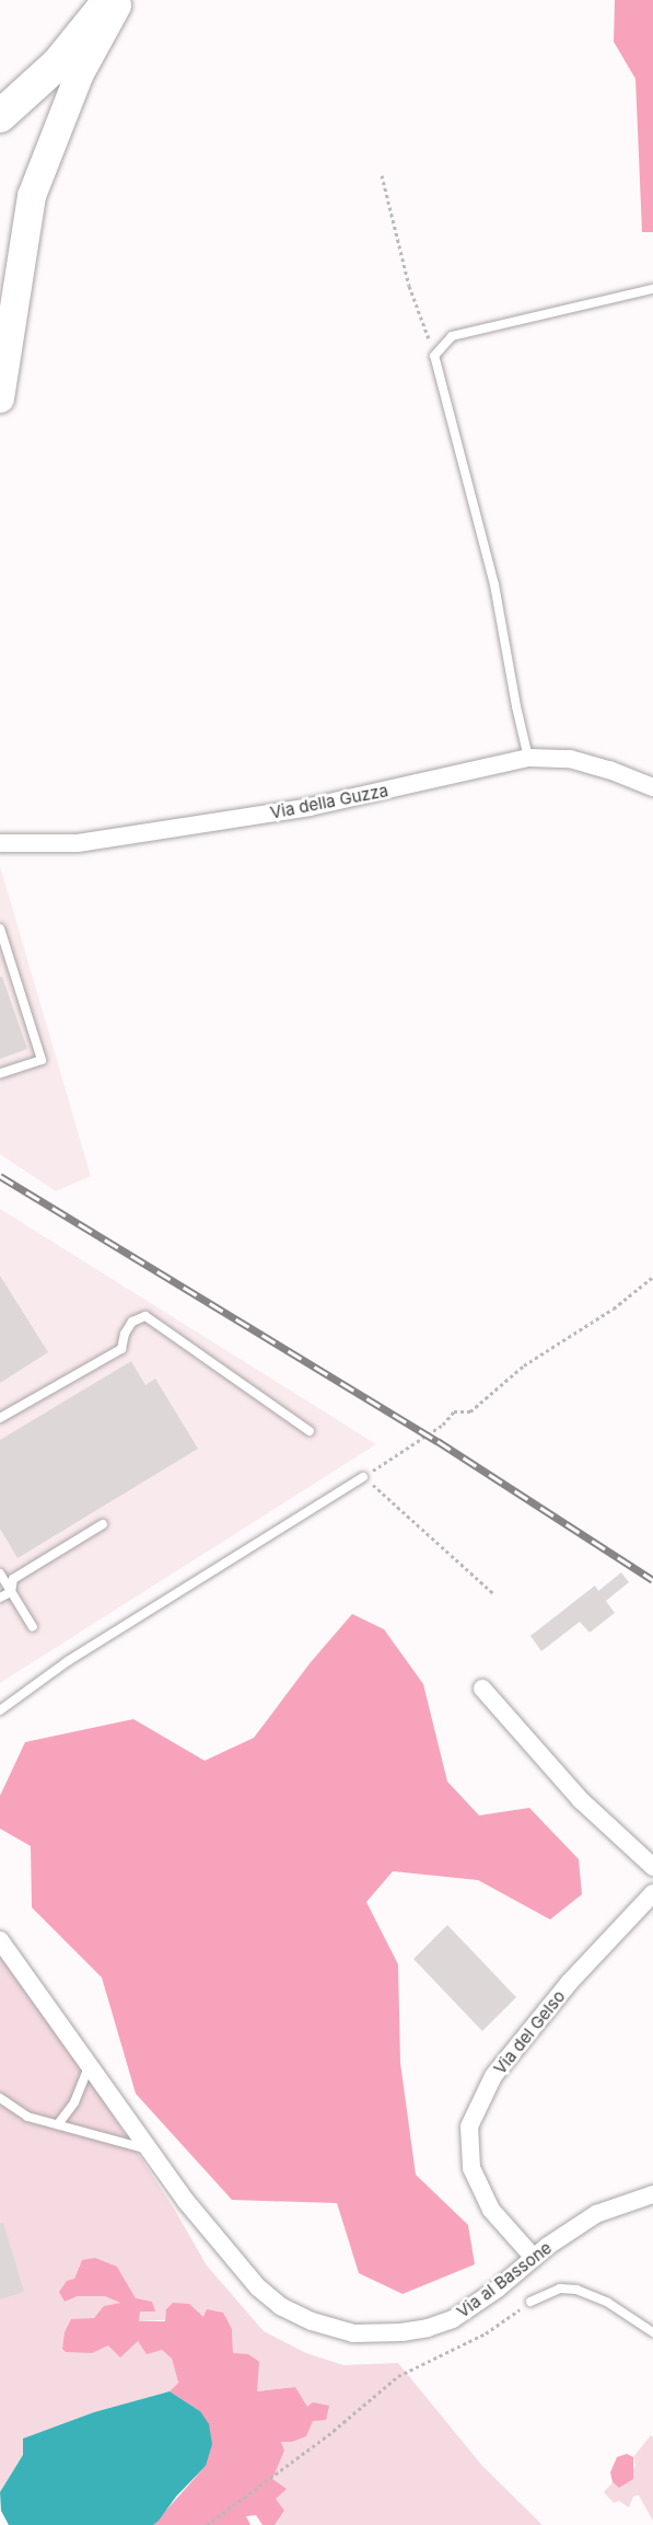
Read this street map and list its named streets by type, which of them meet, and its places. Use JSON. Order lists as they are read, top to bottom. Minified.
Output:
{"streets":{"street":["Via della Guzza","Via del Gelso","Via al Bassone"]},"crossings":[["Via del Gelso","Via al Bassone"]]}
